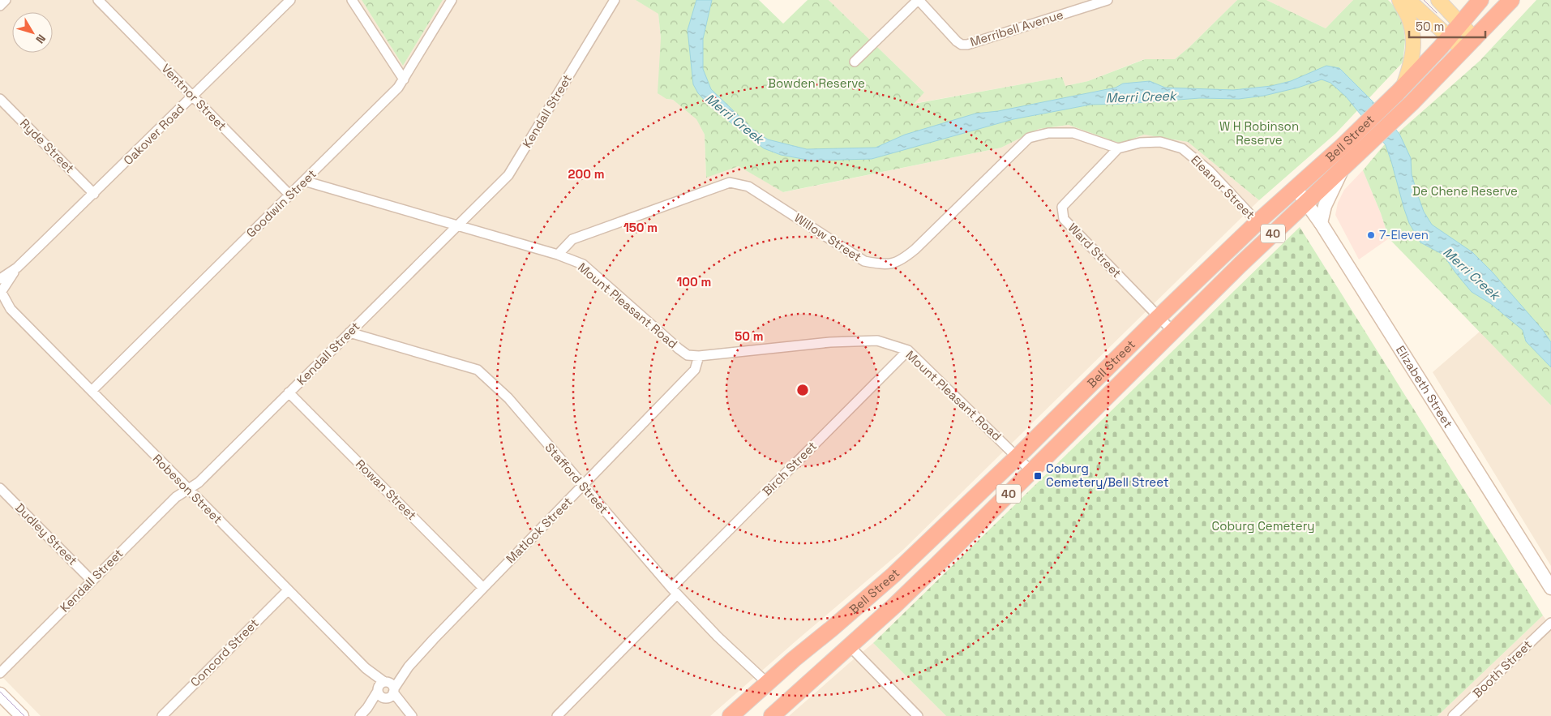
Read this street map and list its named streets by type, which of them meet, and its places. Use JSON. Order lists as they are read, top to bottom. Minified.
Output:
{"streets":{"highway":["Bell Street","40"],"main road":["Elizabeth Street"],"street":["Merribell Avenue","Ventnor Street","Kendall Street","Oakover Road","Ryde Street","Eleanor Street","Goodwin Street","Willow Street","Ward Street","Mount Pleasant Road","Birch Street","Stafford Street","Robeson Street","Rowan Street","Matlock Street","Dudley Street","Concord Street","Booth Street"]},"crossings":[["Ventnor Street","Oakover Road"],["Ventnor Street","Goodwin Street"],["Kendall Street","Mount Pleasant Road"],["Kendall Street","Stafford Street"],["Kendall Street","Robeson Street"],["Kendall Street","Rowan Street"],["Kendall Street","Dudley Street"],["Oakover Road","Ryde Street"],["Oakover Road","Robeson Street"],["Bell Street","Eleanor Street"],["Bell Street","Ward Street"],["Bell Street","Mount Pleasant Road"],["Bell Street","Elizabeth Street"],["Bell Street","Stafford Street"],["Eleanor Street","Willow Street"],["Eleanor Street","Ward Street"],["Goodwin Street","Mount Pleasant Road"],["Goodwin Street","Robeson Street"],["Willow Street","Ward Street"],["Willow Street","Mount Pleasant Road"],["Mount Pleasant Road","Birch Street"],["Mount Pleasant Road","Matlock Street"],["Birch Street","Stafford Street"],["Stafford Street","Matlock Street"],["Robeson Street","Matlock Street"],["Robeson Street","Concord Street"],["Rowan Street","Matlock Street"]],"water":["Merri Creek"],"parks":["Bowden Reserve","W H Robinson Reserve","De Chene Reserve","Coburg Cemetery"],"places":{"other":["7-Eleven"],"transit":["Coburg Cemetery/Bell Street"]},"scale_bar":"50 m","north":"bottom right","rings":["200 m","150 m","100 m","50 m"]}
